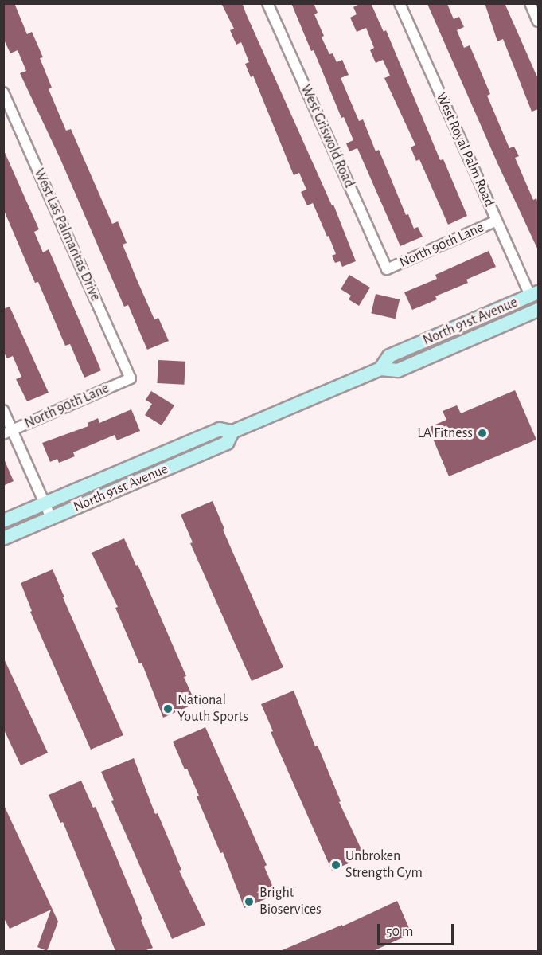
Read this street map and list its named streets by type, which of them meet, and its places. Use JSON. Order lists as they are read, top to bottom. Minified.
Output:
{"streets":{"main road":["North 91st Avenue"],"street":["West Griswold Road","West Royal Palm Road","West Las Palmaritas Drive","North 90th Lane"]},"crossings":[["West Griswold Road","North 90th Lane"],["West Royal Palm Road","North 90th Lane"],["West Royal Palm Road","North 91st Avenue"],["West Las Palmaritas Drive","North 90th Lane"]],"places":["LA Fitness","National Youth Sports","Unbroken Strength Gym","Bright Bioservices"],"scale_bar":"50 m"}
